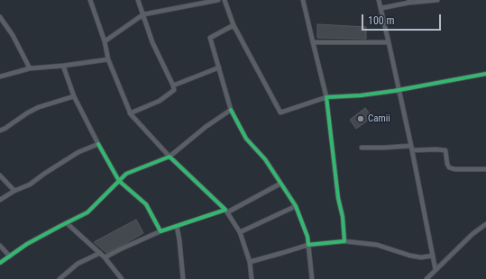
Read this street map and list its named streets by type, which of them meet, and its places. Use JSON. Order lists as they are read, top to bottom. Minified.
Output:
{"places":["Camii"],"scale_bar":"100 m"}
